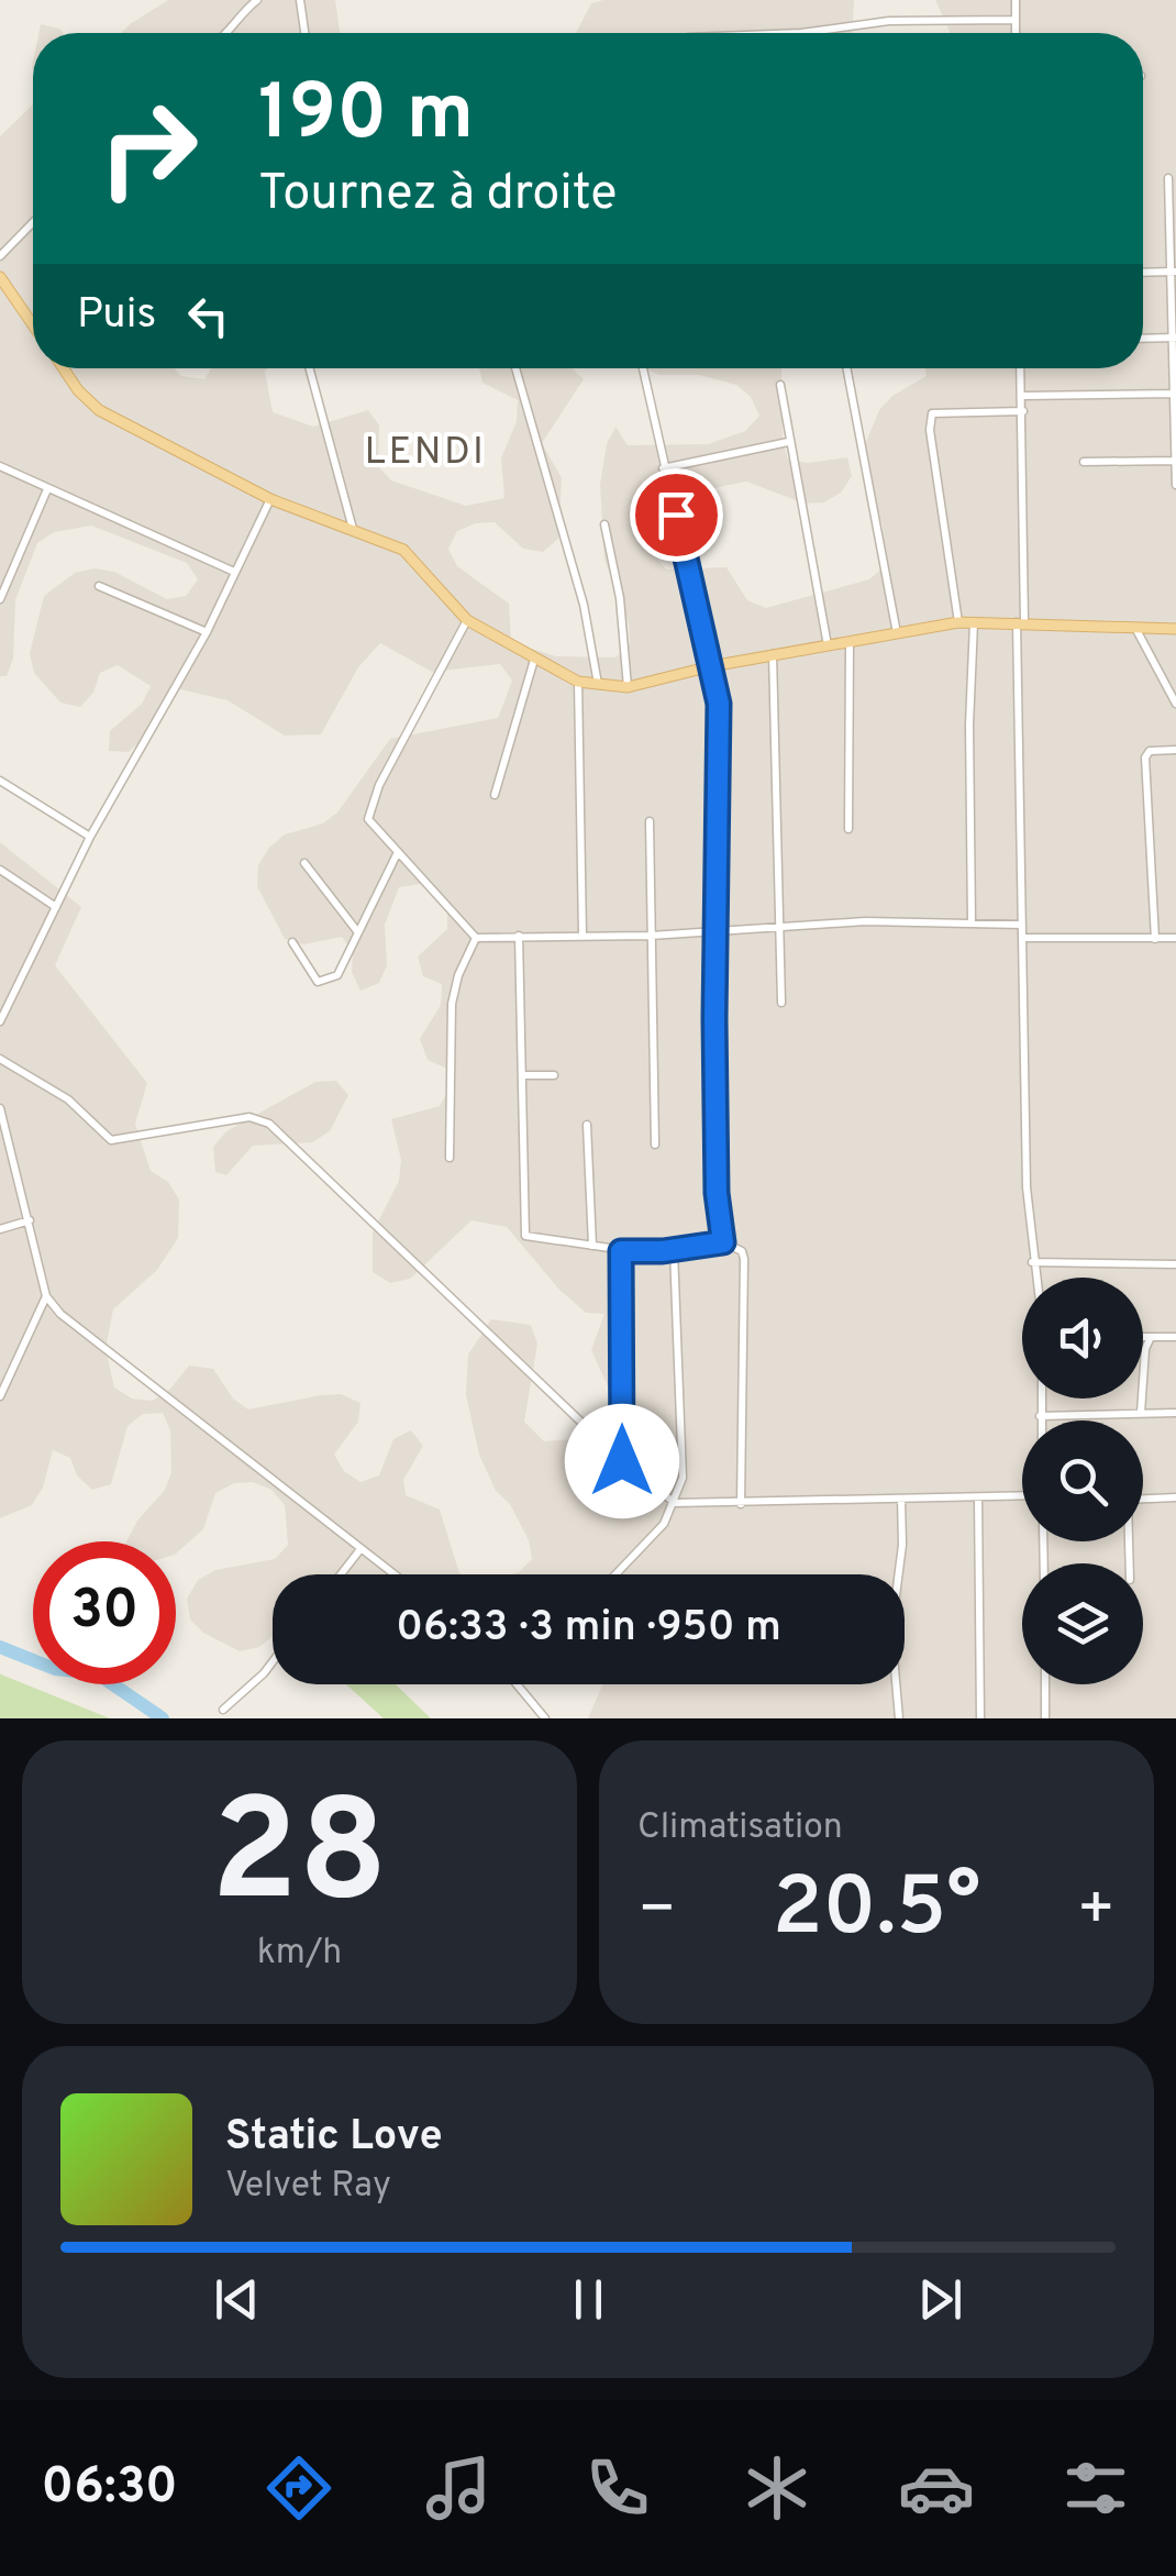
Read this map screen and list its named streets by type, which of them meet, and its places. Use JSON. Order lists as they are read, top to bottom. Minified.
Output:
{"districts":["LENDI"],"page":{"turn":["190 m","Tournez à droite"],"then":"Puis","limit":"30","trip":"06:33 · 3 min · 950 m","tile":[["28","km/h"],"Climatisation"],"heat":["−","20.5°","+"],"song":["Static Love","Velvet Ray"],"tabs":"06:30"}}
